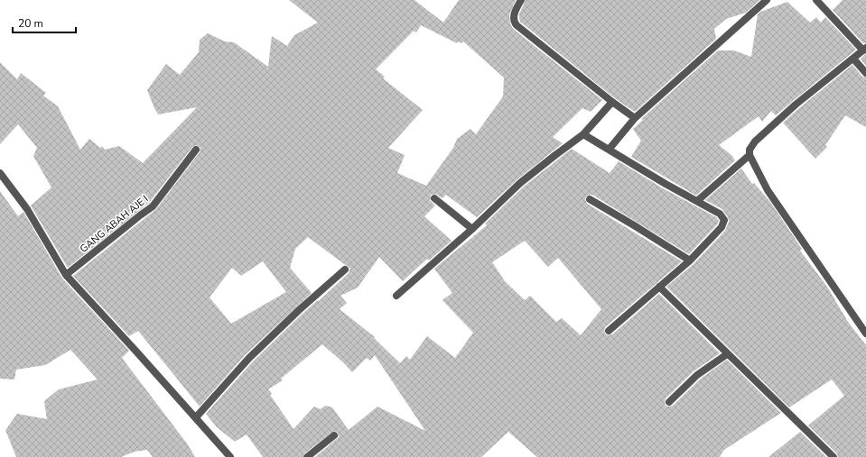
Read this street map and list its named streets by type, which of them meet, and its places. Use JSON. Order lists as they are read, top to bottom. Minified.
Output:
{"streets":{"street":["GANG ABAH AJE I"]},"scale_bar":"20 m"}
